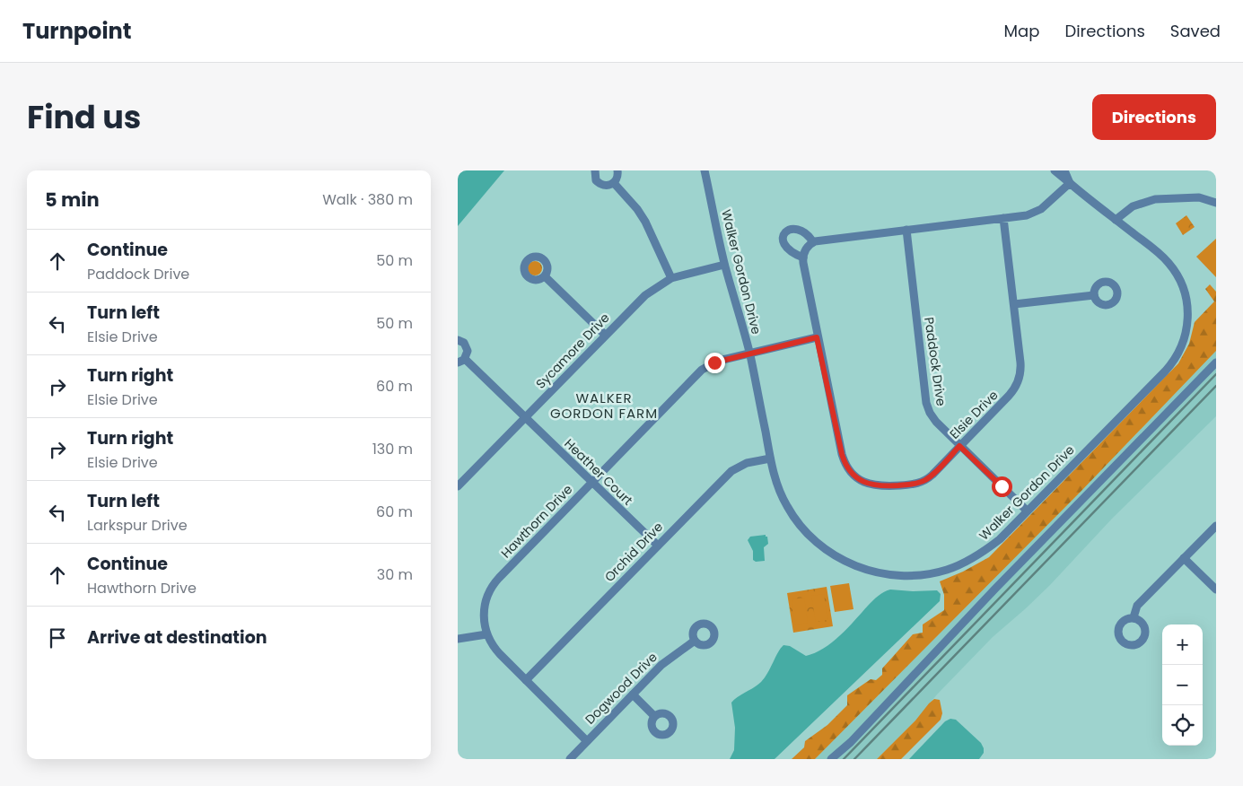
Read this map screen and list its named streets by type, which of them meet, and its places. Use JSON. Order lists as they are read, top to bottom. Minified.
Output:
{"streets":{"street":["Walker Gordon Drive","Sycamore Drive","Paddock Drive","Elsie Drive","Heather Court","Hawthorn Drive","Orchid Drive","Dogwood Drive"]},"crossings":[["Walker Gordon Drive","Sycamore Drive"],["Walker Gordon Drive","Paddock Drive"],["Walker Gordon Drive","Hawthorn Drive"],["Walker Gordon Drive","Orchid Drive"],["Sycamore Drive","Heather Court"],["Paddock Drive","Elsie Drive"],["Elsie Drive","Hawthorn Drive"],["Heather Court","Hawthorn Drive"],["Heather Court","Orchid Drive"],["Hawthorn Drive","Orchid Drive"],["Hawthorn Drive","Dogwood Drive"]],"districts":["WALKER GORDON FARM"],"page":{"header":"Turnpoint","nav":["Map","Directions","Saved"],"title":"Find us","buttons":"Directions","heading":["5 min","Walk · 380 m"],"list":[["Continue","Paddock Drive","50 m"],["Turn left","Elsie Drive","50 m"],["Turn right","Elsie Drive","60 m"],["Turn right","Elsie Drive","130 m"],["Turn left","Larkspur Drive","60 m"],["Continue","Hawthorn Drive","30 m"],"Arrive at destination"],"map_buttons":["+","−"]}}
